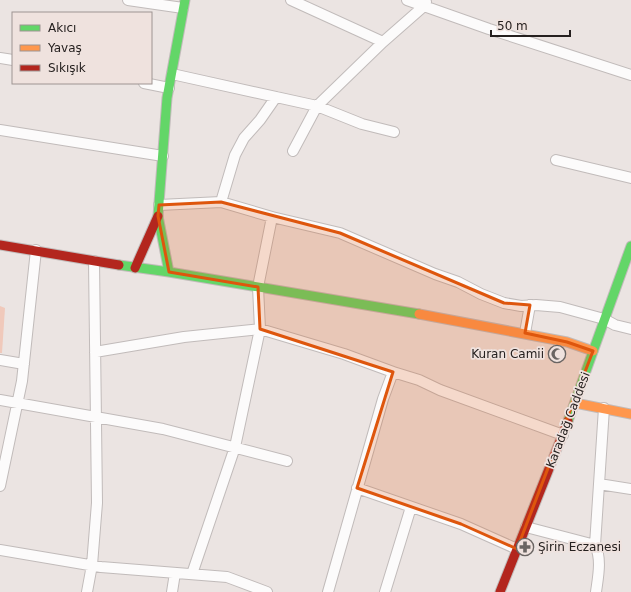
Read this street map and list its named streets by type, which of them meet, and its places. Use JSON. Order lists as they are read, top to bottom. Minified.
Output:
{"streets":{"street":["Karadağ Caddesi"]},"places":{"mosque":["Kuran Camii"],"pharmacy":["Şirin Eczanesi"]},"legend":["Akıcı","Yavaş","Sıkışık"],"scale_bar":"50 m"}
